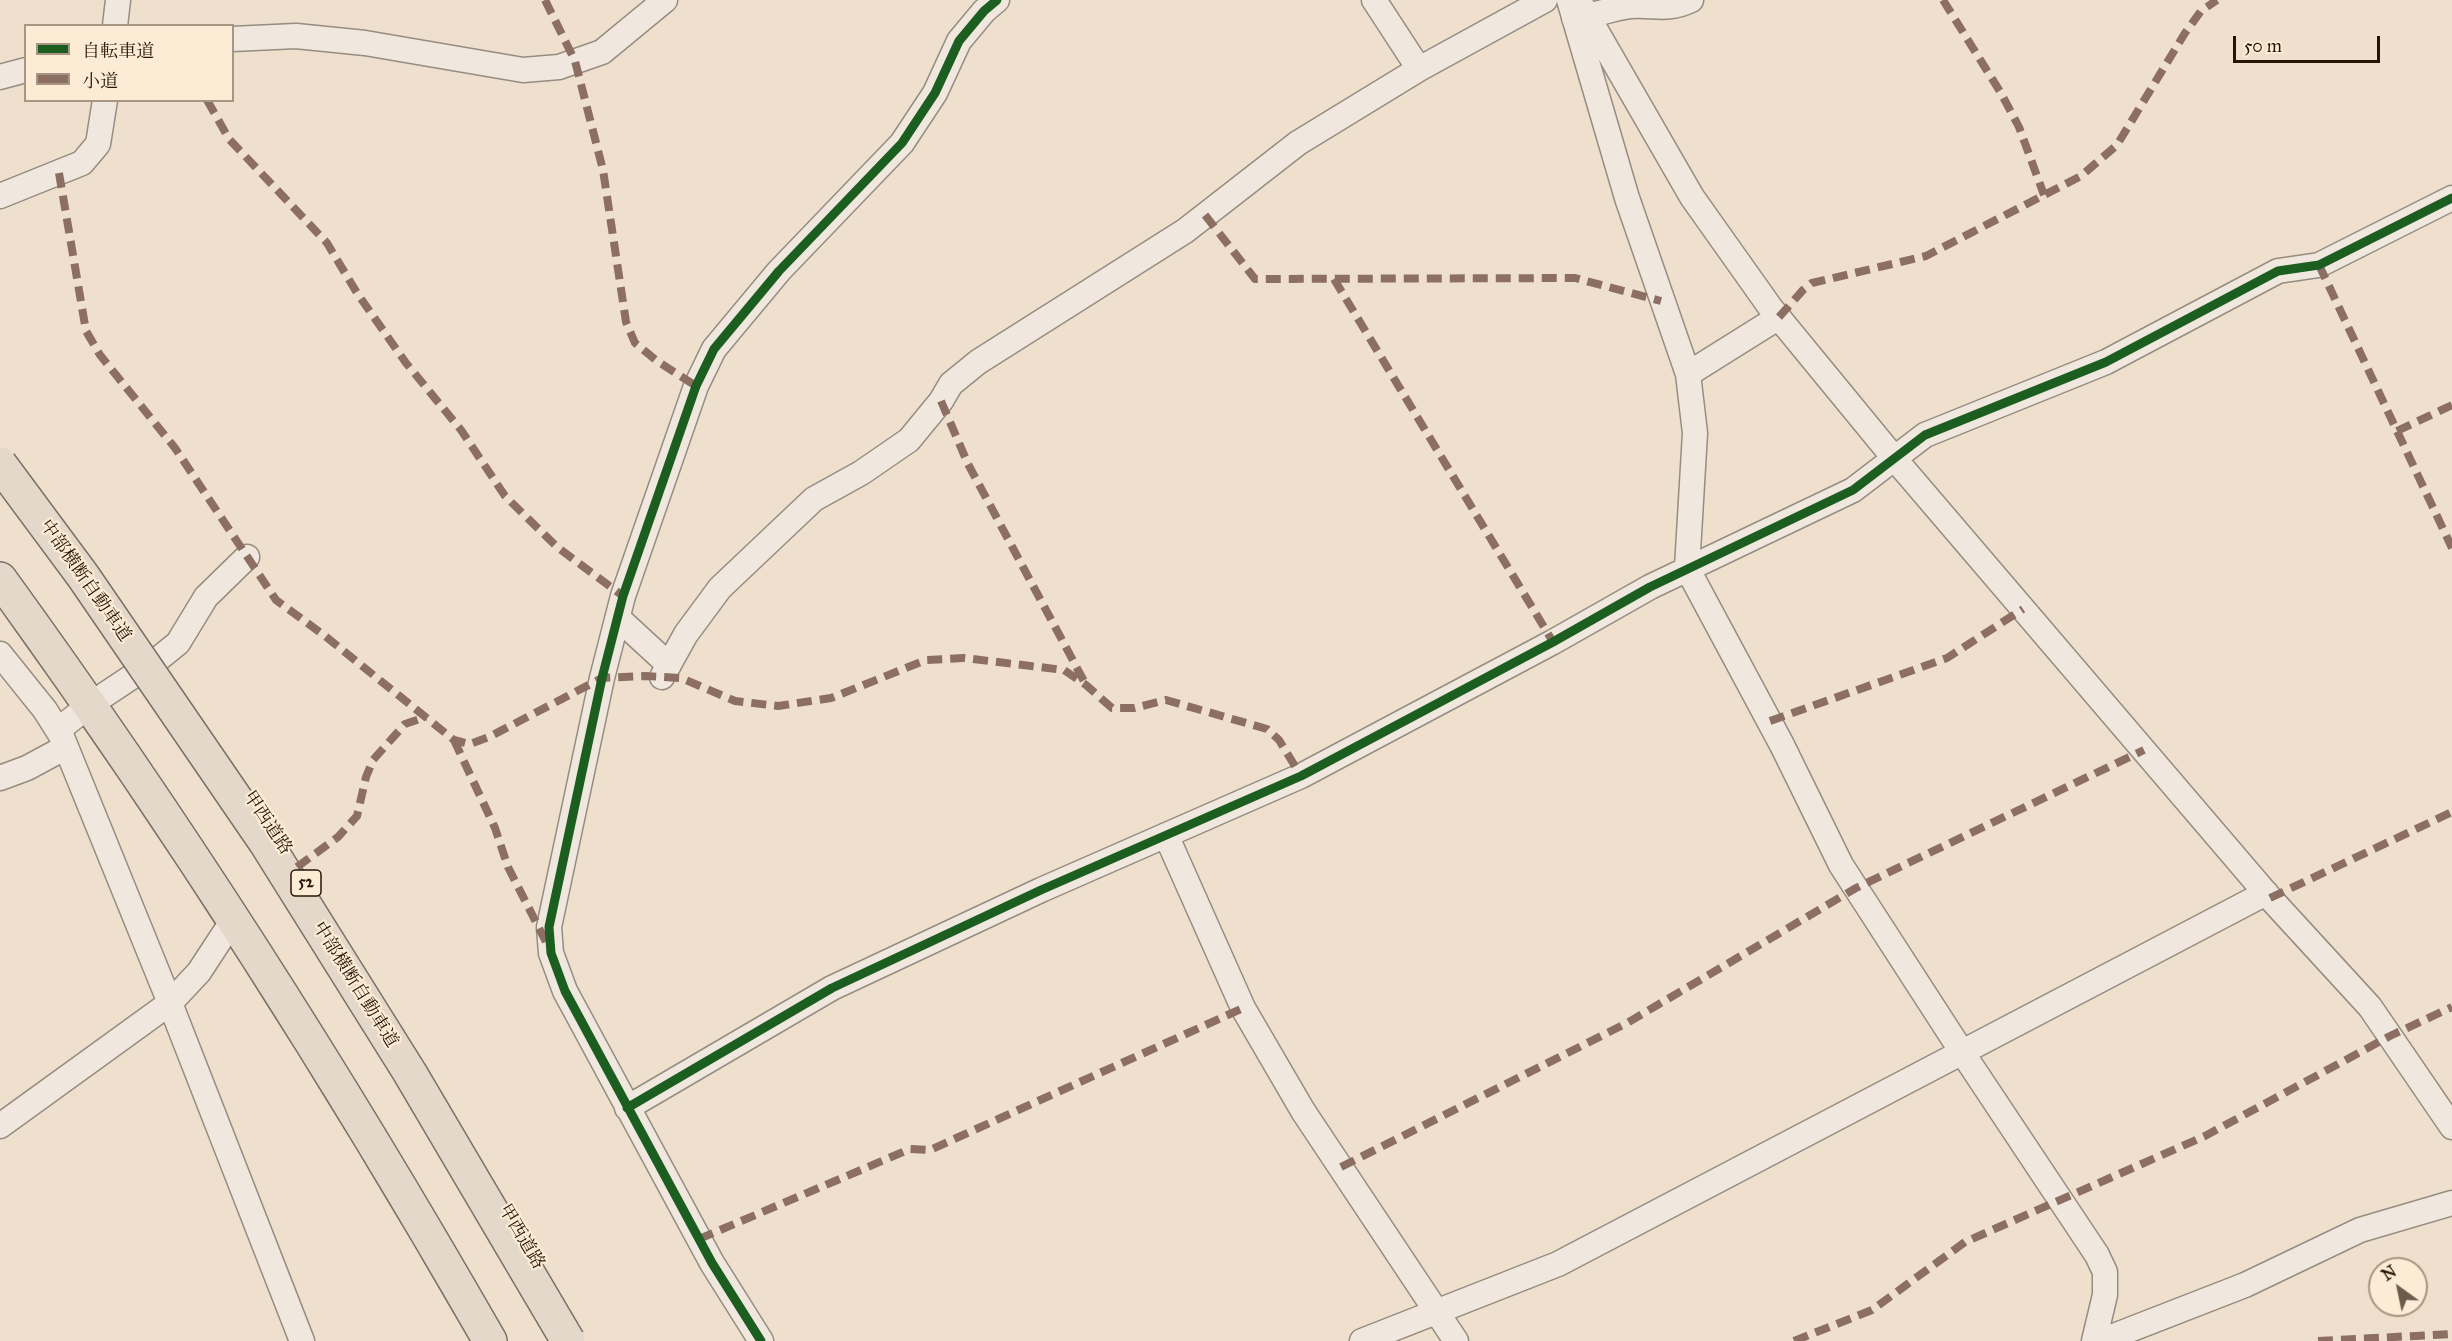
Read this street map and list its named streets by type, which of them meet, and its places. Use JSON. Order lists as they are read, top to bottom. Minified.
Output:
{"streets":{"highway":["中部横断自動車道","甲西道路","52"]},"legend":["自転車道","小道"],"scale_bar":"50 m","north":"top left"}
